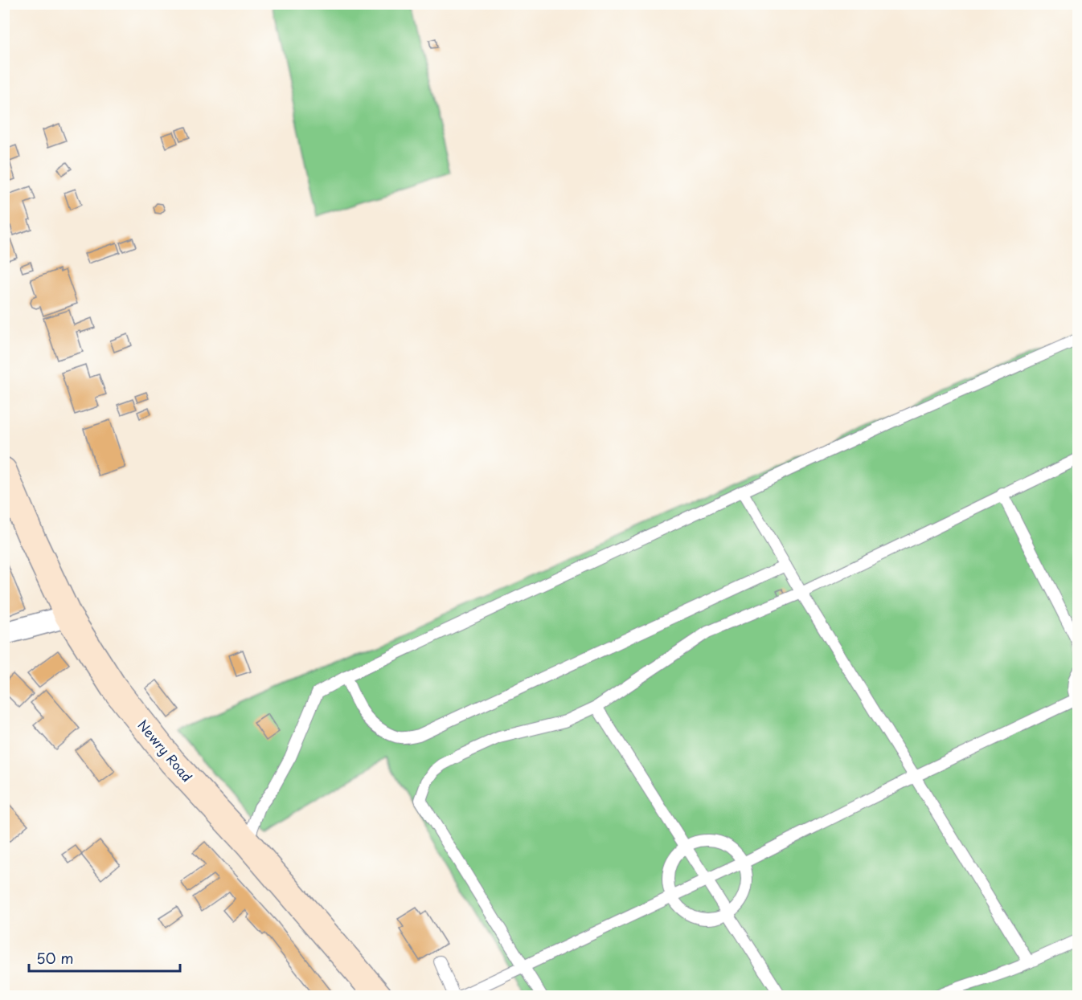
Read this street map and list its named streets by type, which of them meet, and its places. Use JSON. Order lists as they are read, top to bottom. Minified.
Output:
{"streets":{"main road":["Newry Road"]},"scale_bar":"50 m"}
